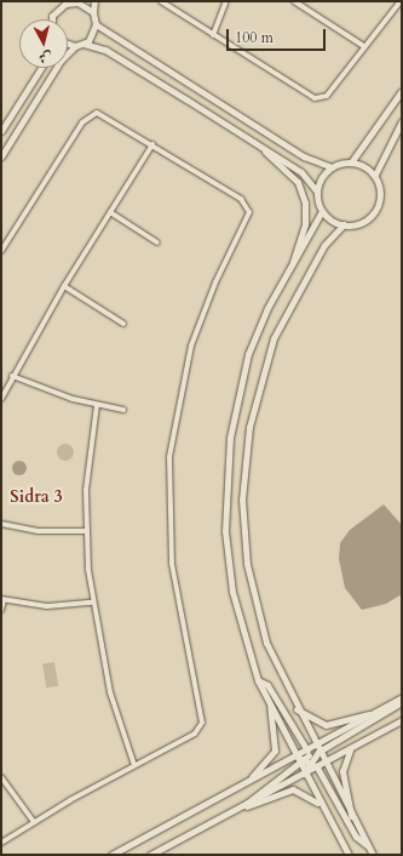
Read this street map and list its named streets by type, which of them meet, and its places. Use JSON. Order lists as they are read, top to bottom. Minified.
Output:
{"districts":["Sidra 3"],"scale_bar":"100 m","north":"bottom"}
